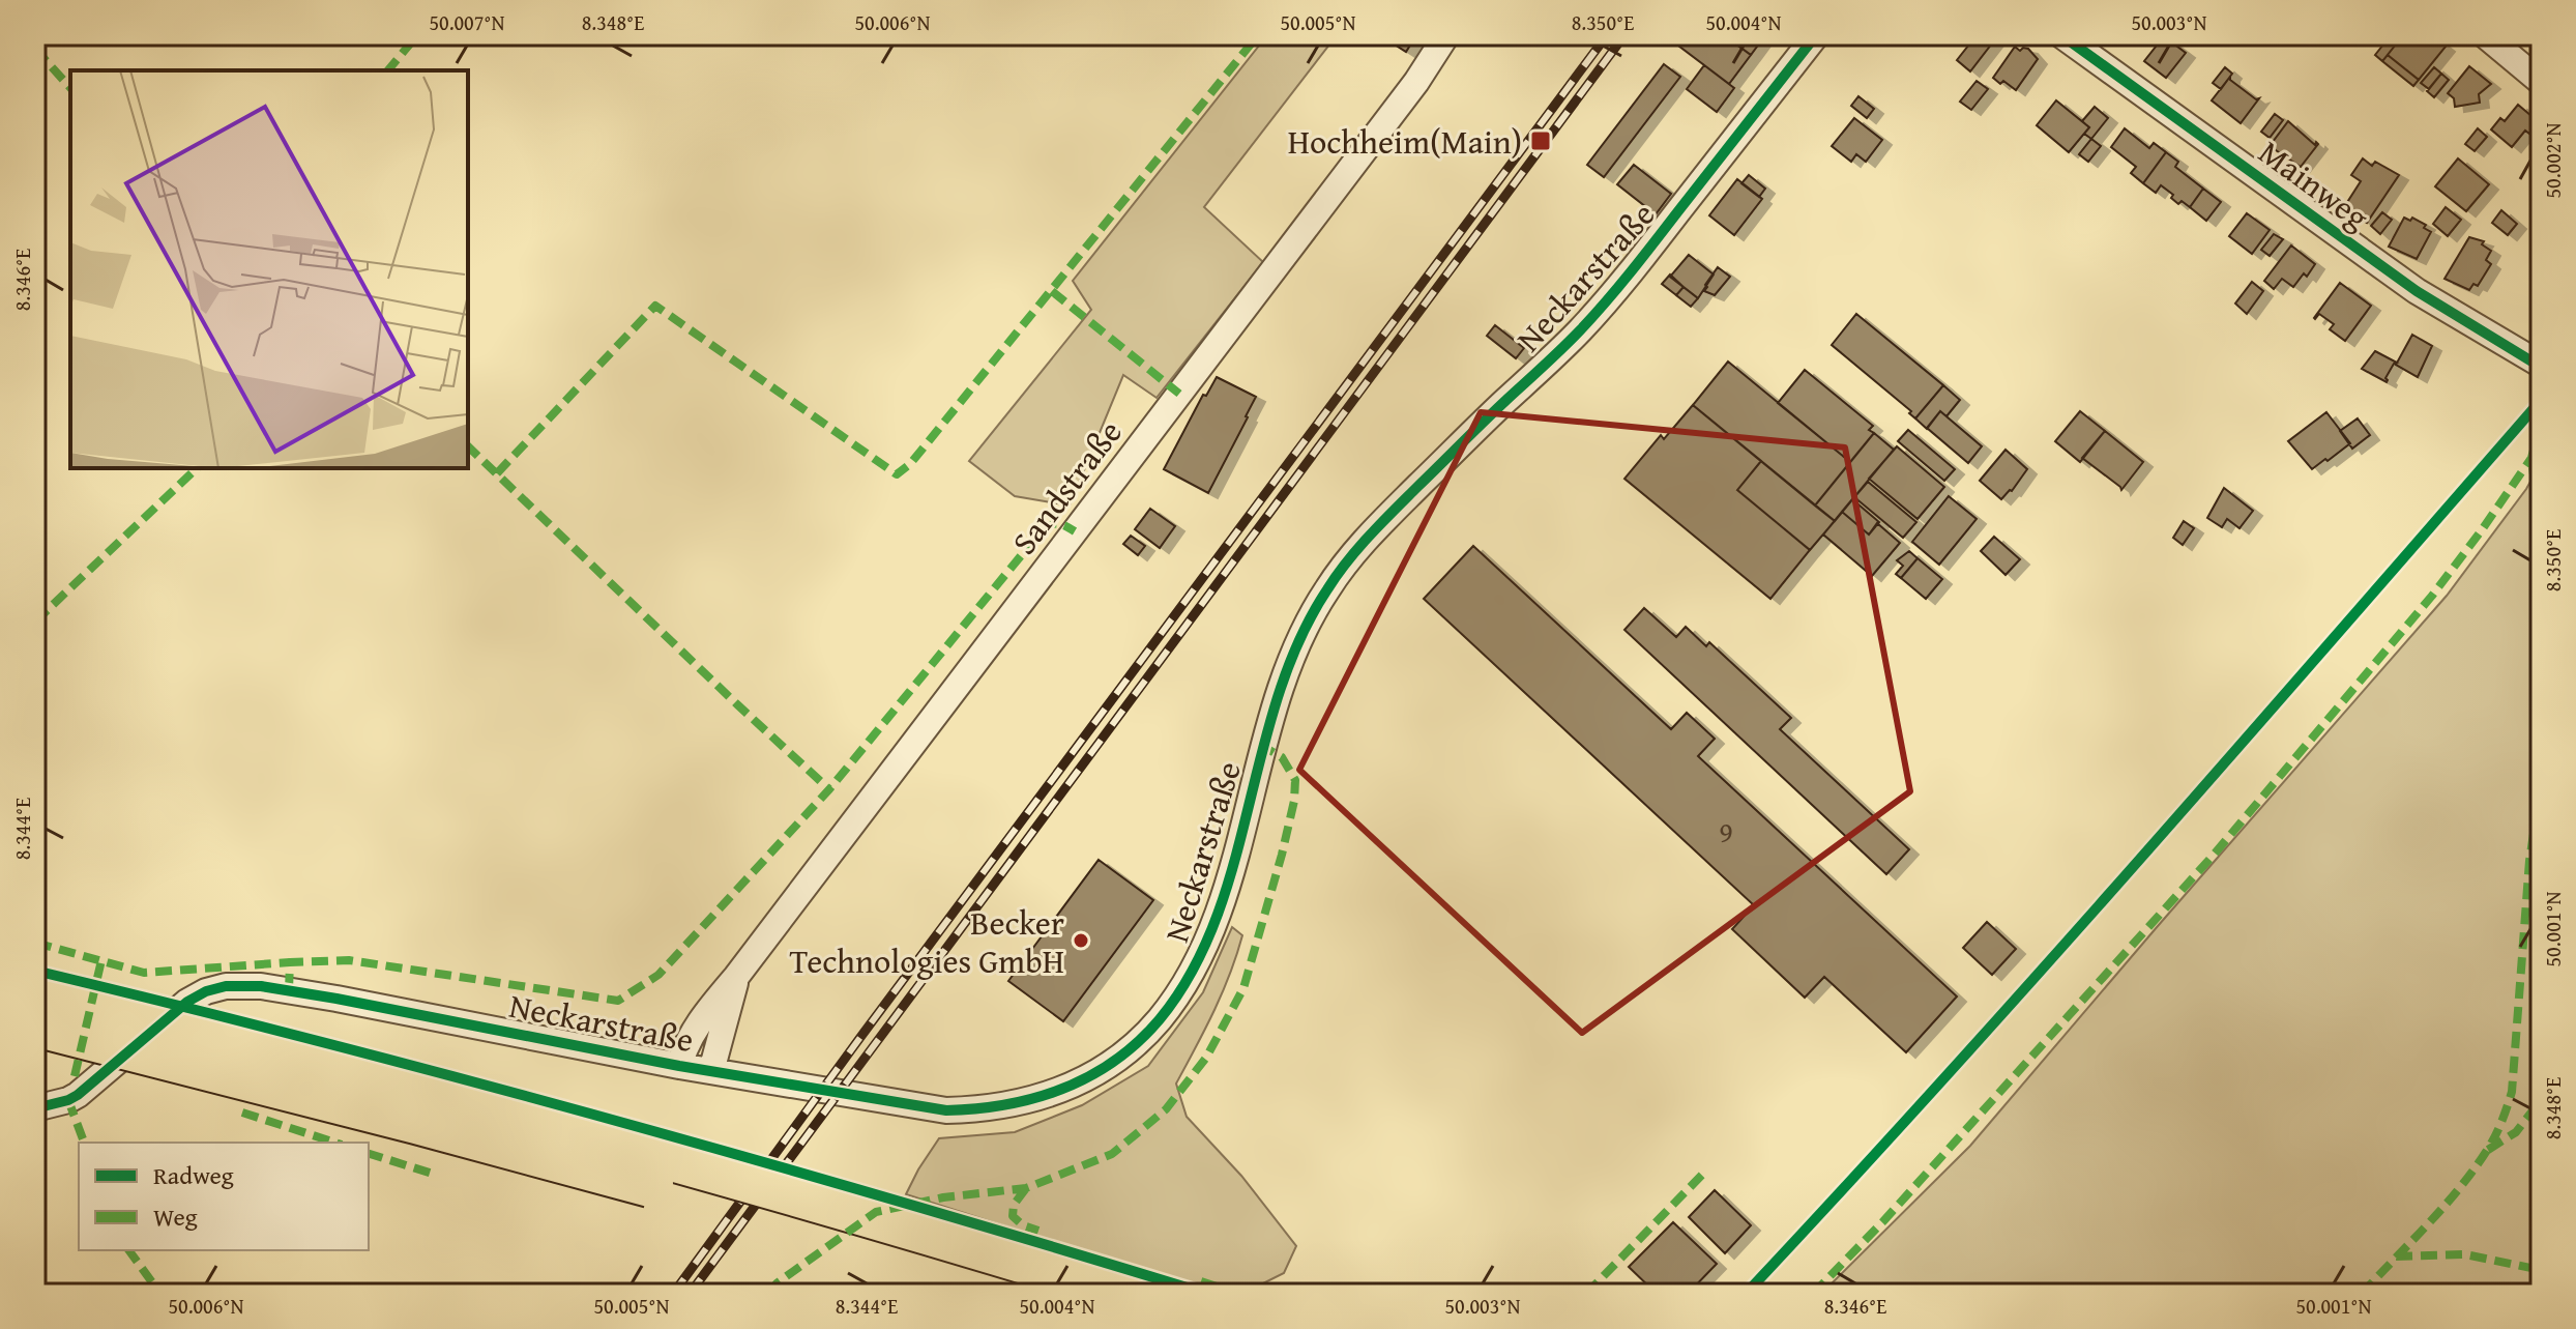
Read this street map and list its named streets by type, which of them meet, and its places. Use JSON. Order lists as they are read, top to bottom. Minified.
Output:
{"streets":{"street":["Mainweg","Neckarstraße","Sandstraße"]},"crossings":[["Neckarstraße","Sandstraße"]],"places":{"transit":["Hochheim(Main)"],"other":["Becker Technologies GmbH"]},"house_numbers":["9"],"legend":["Radweg","Weg"],"coordinates":["50.007°N","8.348°E","50.006°N","50.005°N","8.350°E","50.004°N","50.003°N","50.002°N","8.346°E","8.344°E","50.001°N"]}
